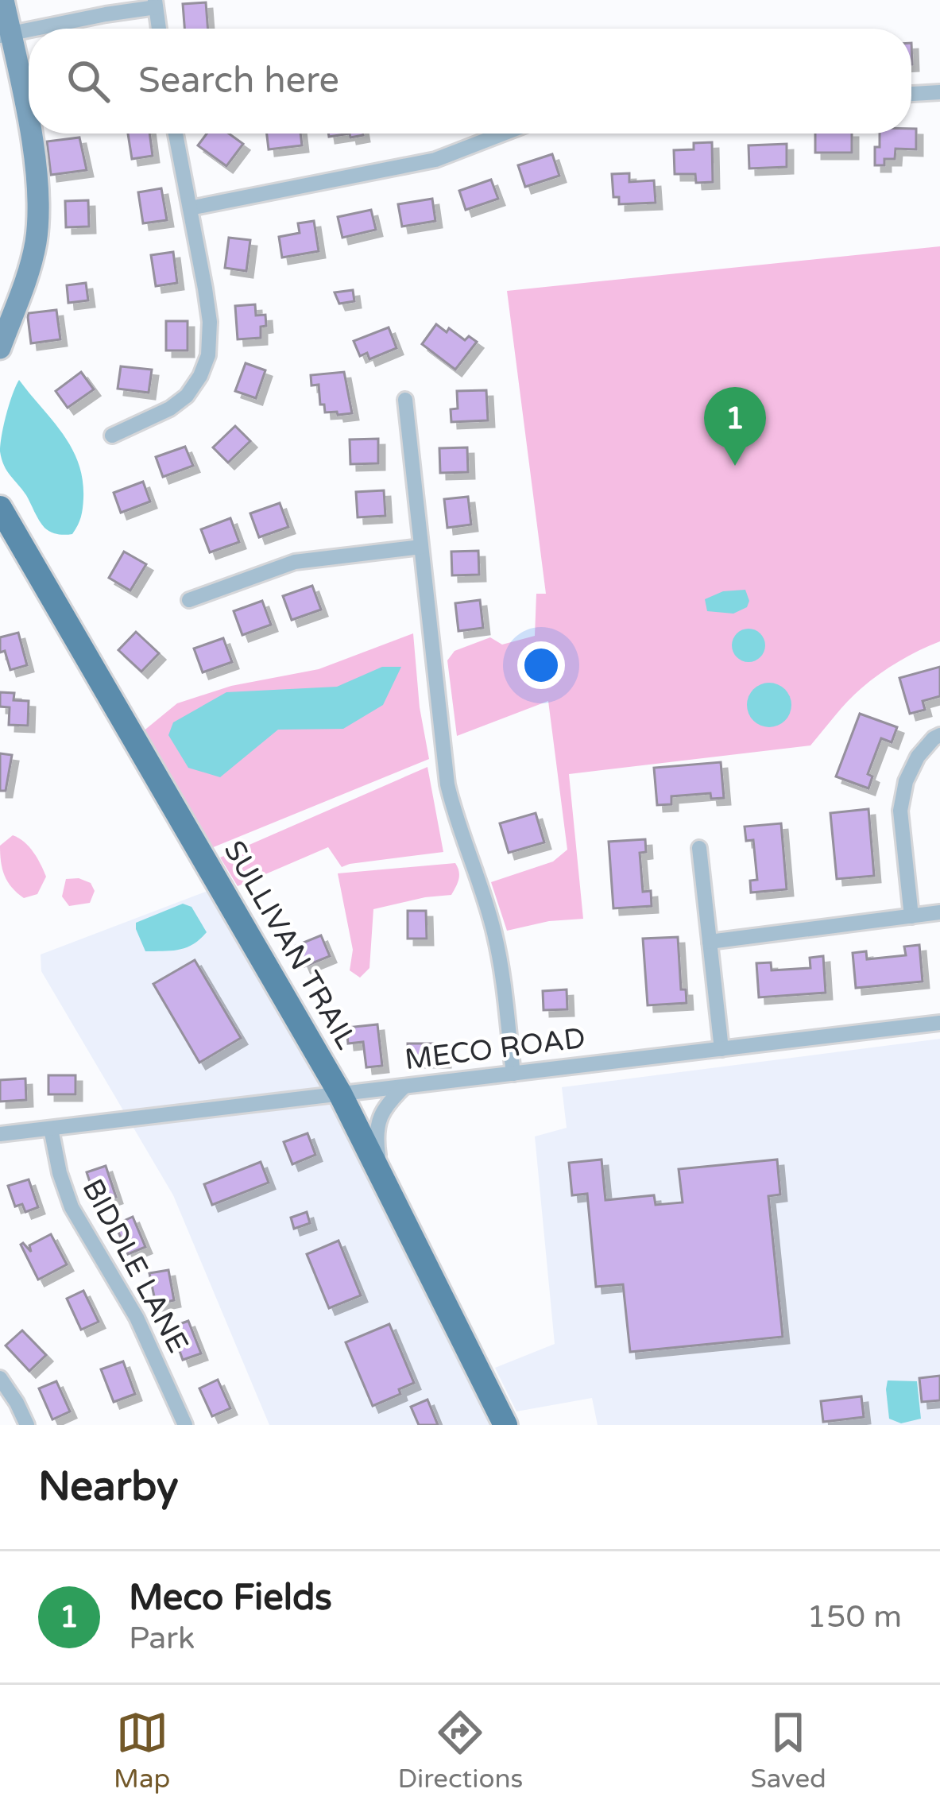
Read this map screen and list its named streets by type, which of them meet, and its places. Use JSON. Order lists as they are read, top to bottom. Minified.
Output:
{"streets":{"main road":["SULLIVAN TRAIL"],"street":["MECO ROAD","BIDDLE LANE"]},"crossings":[["SULLIVAN TRAIL","MECO ROAD"],["MECO ROAD","BIDDLE LANE"]],"page":{"search":"Search here","pins":"1","heading":"Nearby","list":[{"mark":"1","name":"Meco Fields","note":"Park","value":"150 m"}],"nav":["Map","Directions","Saved"]}}
